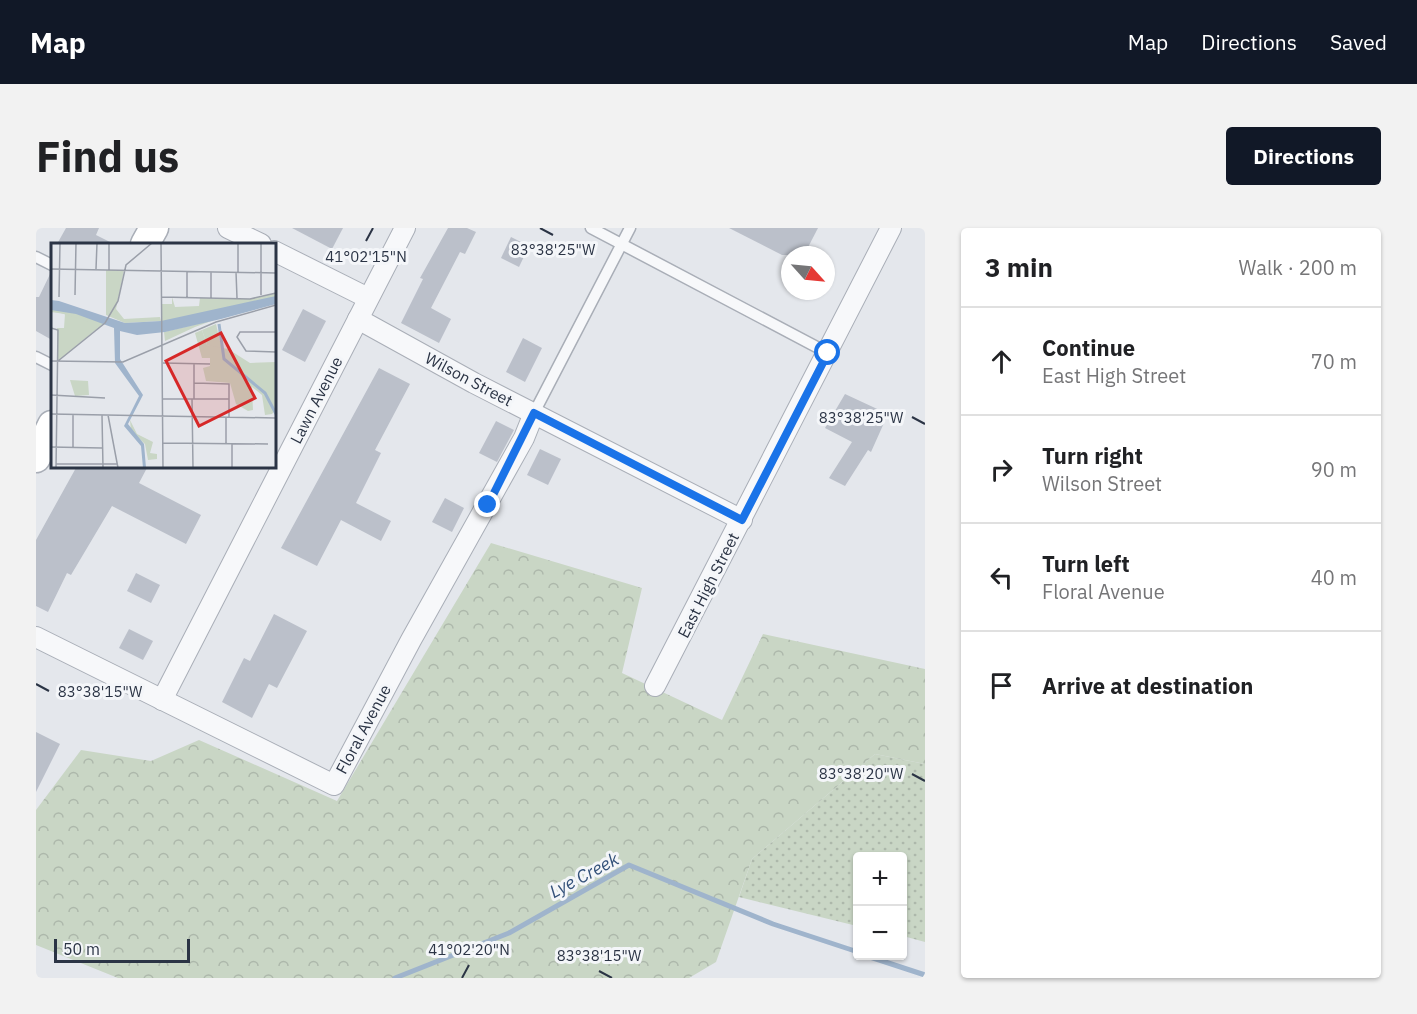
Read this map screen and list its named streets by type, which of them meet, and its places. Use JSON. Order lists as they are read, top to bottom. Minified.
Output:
{"streets":{"street":["Wilson Street","Lawn Avenue","East High Street","Floral Avenue"]},"crossings":[["Wilson Street","Lawn Avenue"],["Wilson Street","East High Street"],["Wilson Street","Floral Avenue"],["Lawn Avenue","Floral Avenue"]],"water":["Lye Creek"],"scale_bar":"50 m","north":"bottom right","page":{"header":"Map","nav":["Map","Directions","Saved"],"buttons":"Directions","title":"Find us","heading":["3 min","Walk · 200 m"],"list":[["Continue","East High Street","70 m"],["Turn right","Wilson Street","90 m"],["Turn left","Floral Avenue","40 m"],"Arrive at destination"],"map_buttons":["+","−"],"scale":"50 m"},"coordinates":["83°38'25\"W","41°02'15\"N","83°38'15\"W","83°38'20\"W","41°02'20\"N"]}
